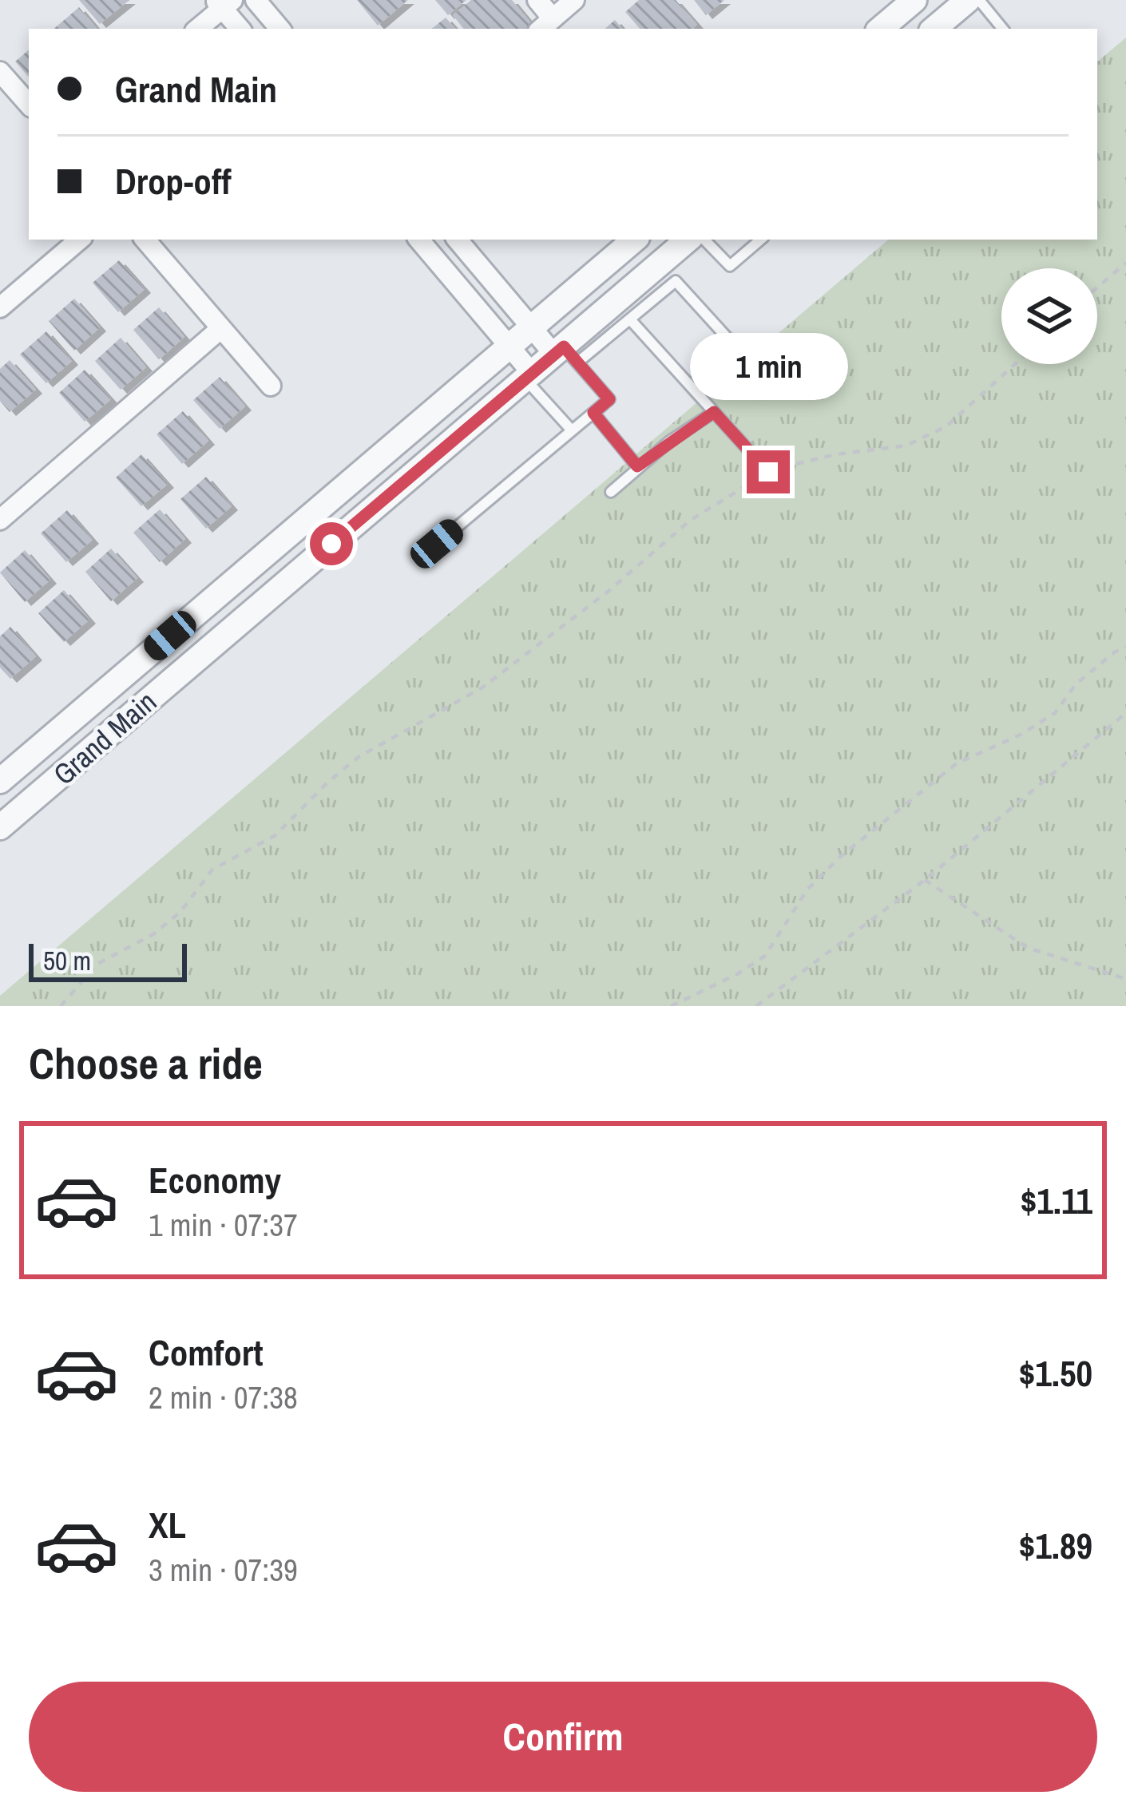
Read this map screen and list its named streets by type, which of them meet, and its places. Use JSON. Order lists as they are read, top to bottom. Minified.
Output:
{"streets":{"street":["Grand Main"]},"scale_bar":"50 m","page":{"banner":["Grand Main","Drop-off"],"bubble":"1 min","scale":"50 m","heading":"Choose a ride","list":[{"name":"Economy","note":"1 min · 07:37","value":"$1.11"},{"name":"Comfort","note":"2 min · 07:38","value":"$1.50"},{"name":"XL","note":"3 min · 07:39","value":"$1.89"}],"buttons":"Confirm"}}
